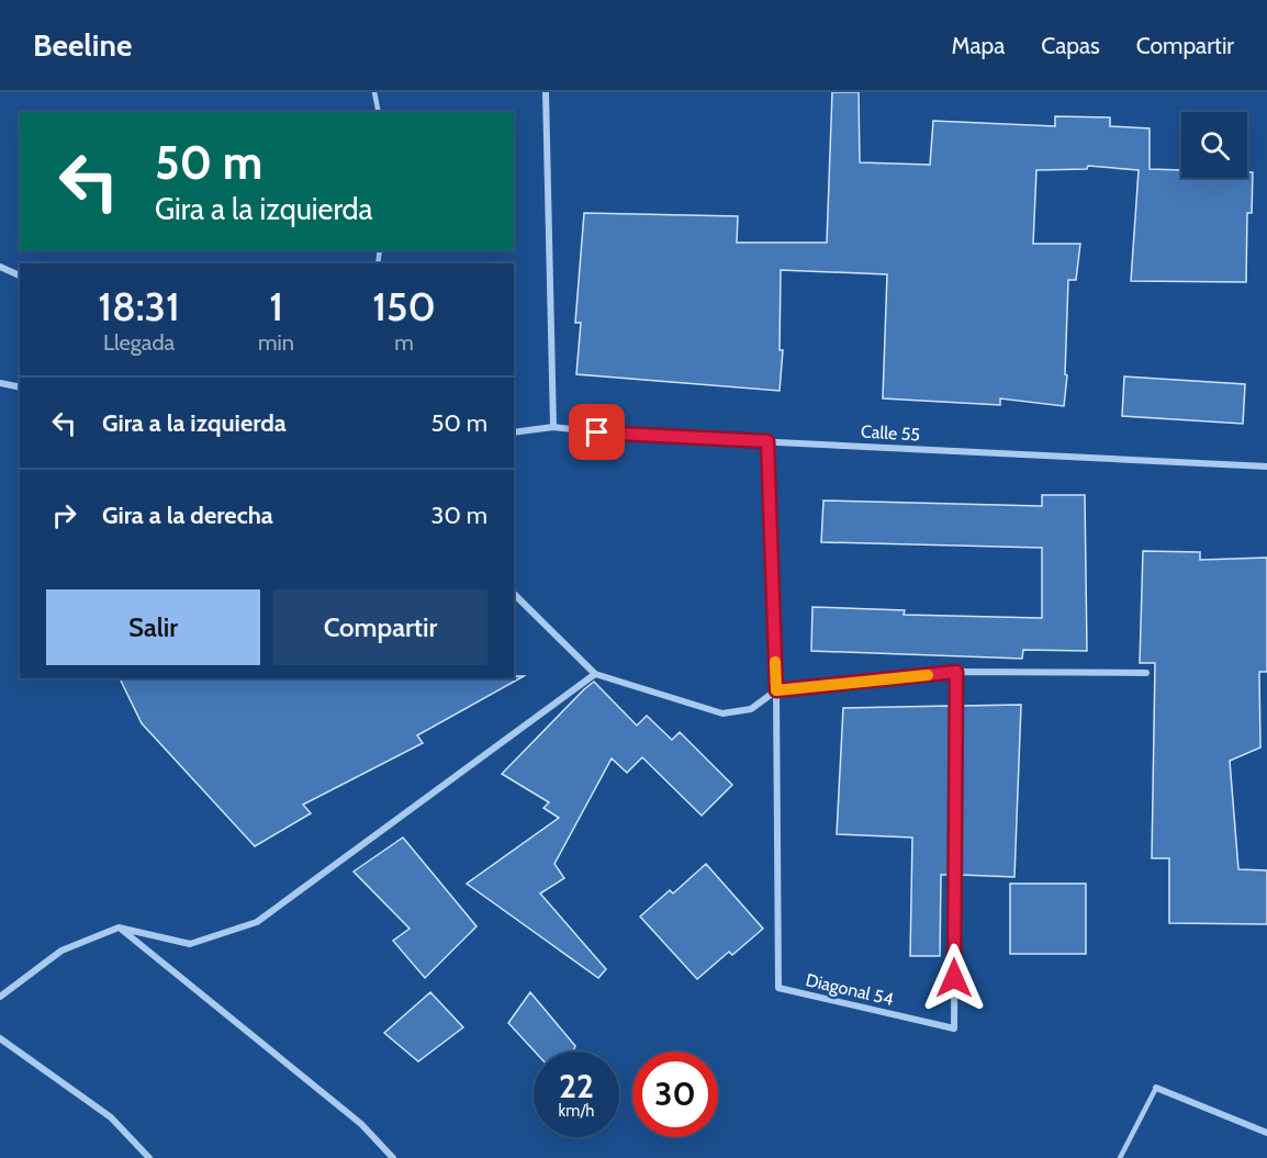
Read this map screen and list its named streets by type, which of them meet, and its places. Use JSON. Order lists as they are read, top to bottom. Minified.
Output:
{"streets":{"street":["Calle 55","Diagonal 54"]},"page":{"header":"Beeline","nav":["Mapa","Capas","Compartir"],"turn":["50 m","Gira a la izquierda"],"eta":["18:31","Llegada","1","min","150","m"],"list":[{"name":"Gira a la izquierda","value":"50 m"},{"name":"Gira a la derecha","value":"30 m"}],"buttons":["Salir","Compartir"],"speed":"22 km/h","limit":"30"}}
